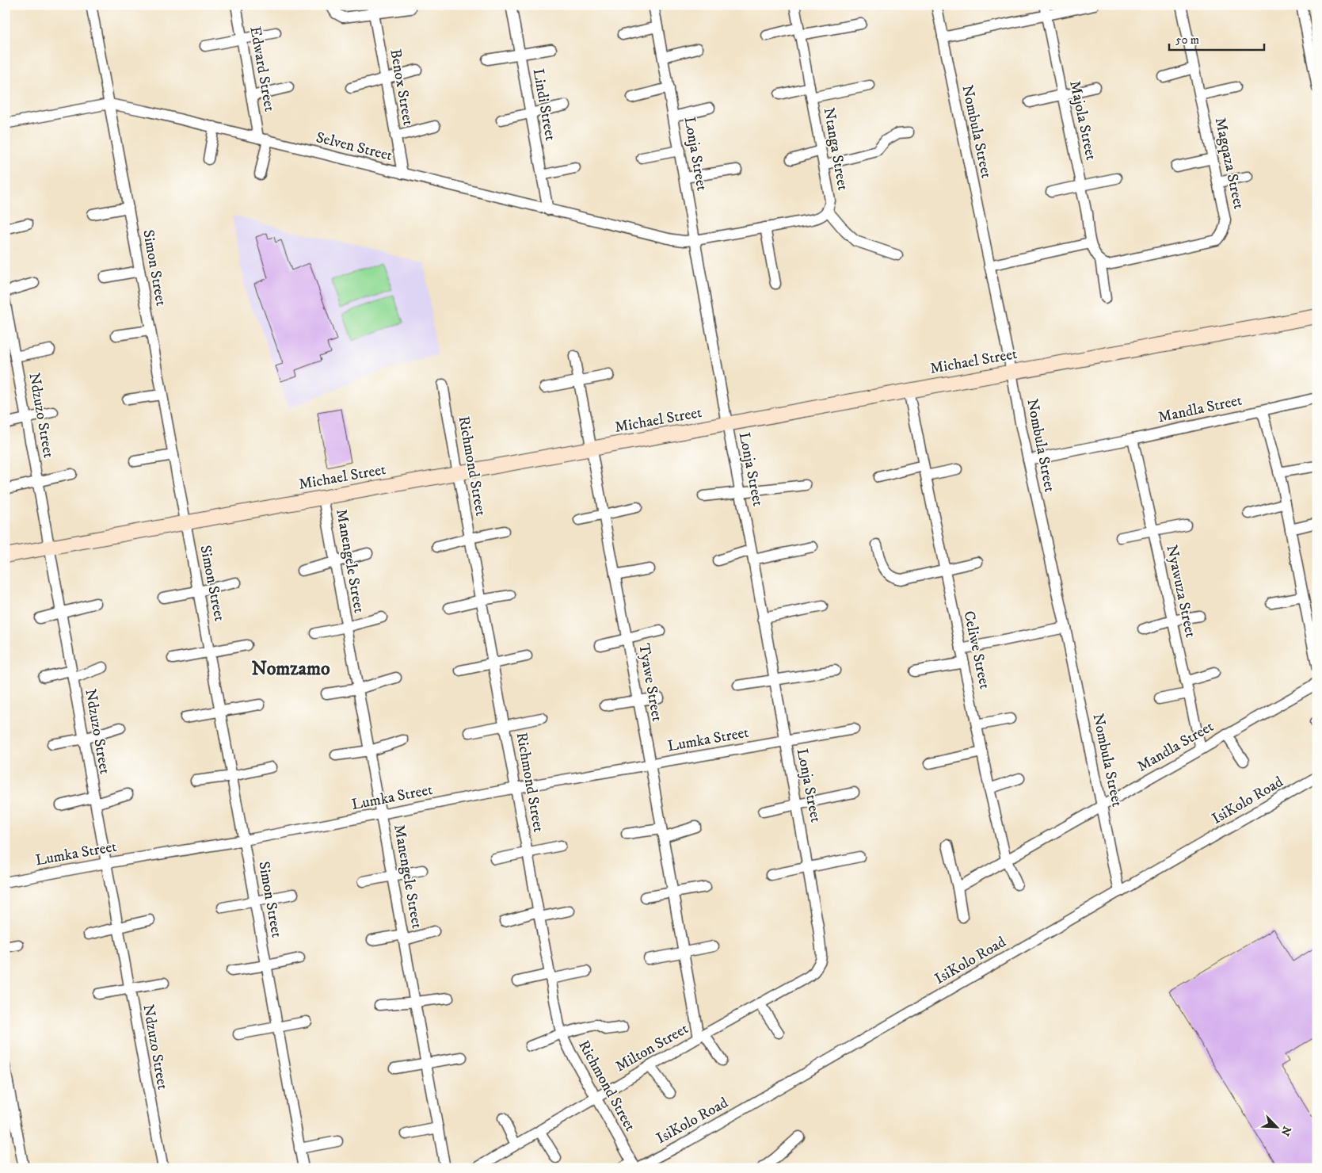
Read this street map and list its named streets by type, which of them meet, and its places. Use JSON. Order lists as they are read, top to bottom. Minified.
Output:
{"streets":{"street":["Edward Street","Benox Street","Lindi Street","Majola Street","Nombula Street","Selven Street","Ntanga Street","Lonja Street","Magqaza Street","Simon Street","Michael Street","Mandla Street","Ndzuzo Street","Richmond Street","Manengele Street","Nyawuza Street","Celiwe Street","Tyawe Street","Lumka Street","IsiKolo Road","Milton Street"]},"crossings":[["Edward Street","Selven Street"],["Benox Street","Selven Street"],["Lindi Street","Selven Street"],["Majola Street","Magqaza Street"],["Nombula Street","Michael Street"],["Nombula Street","Mandla Street"],["Nombula Street","IsiKolo Road"],["Selven Street","Ntanga Street"],["Selven Street","Lonja Street"],["Selven Street","Simon Street"],["Ntanga Street","Lonja Street"],["Lonja Street","Michael Street"],["Lonja Street","Lumka Street"],["Lonja Street","Milton Street"],["Simon Street","Michael Street"],["Simon Street","Lumka Street"],["Michael Street","Ndzuzo Street"],["Michael Street","Richmond Street"],["Michael Street","Manengele Street"],["Michael Street","Celiwe Street"],["Michael Street","Tyawe Street"],["Mandla Street","Nyawuza Street"],["Mandla Street","Celiwe Street"],["Ndzuzo Street","Lumka Street"],["Richmond Street","Lumka Street"],["Richmond Street","IsiKolo Road"],["Richmond Street","Milton Street"],["Manengele Street","Lumka Street"],["Tyawe Street","Lumka Street"],["Tyawe Street","Milton Street"]],"districts":["Nomzamo"],"scale_bar":"50 m","north":"bottom right"}
